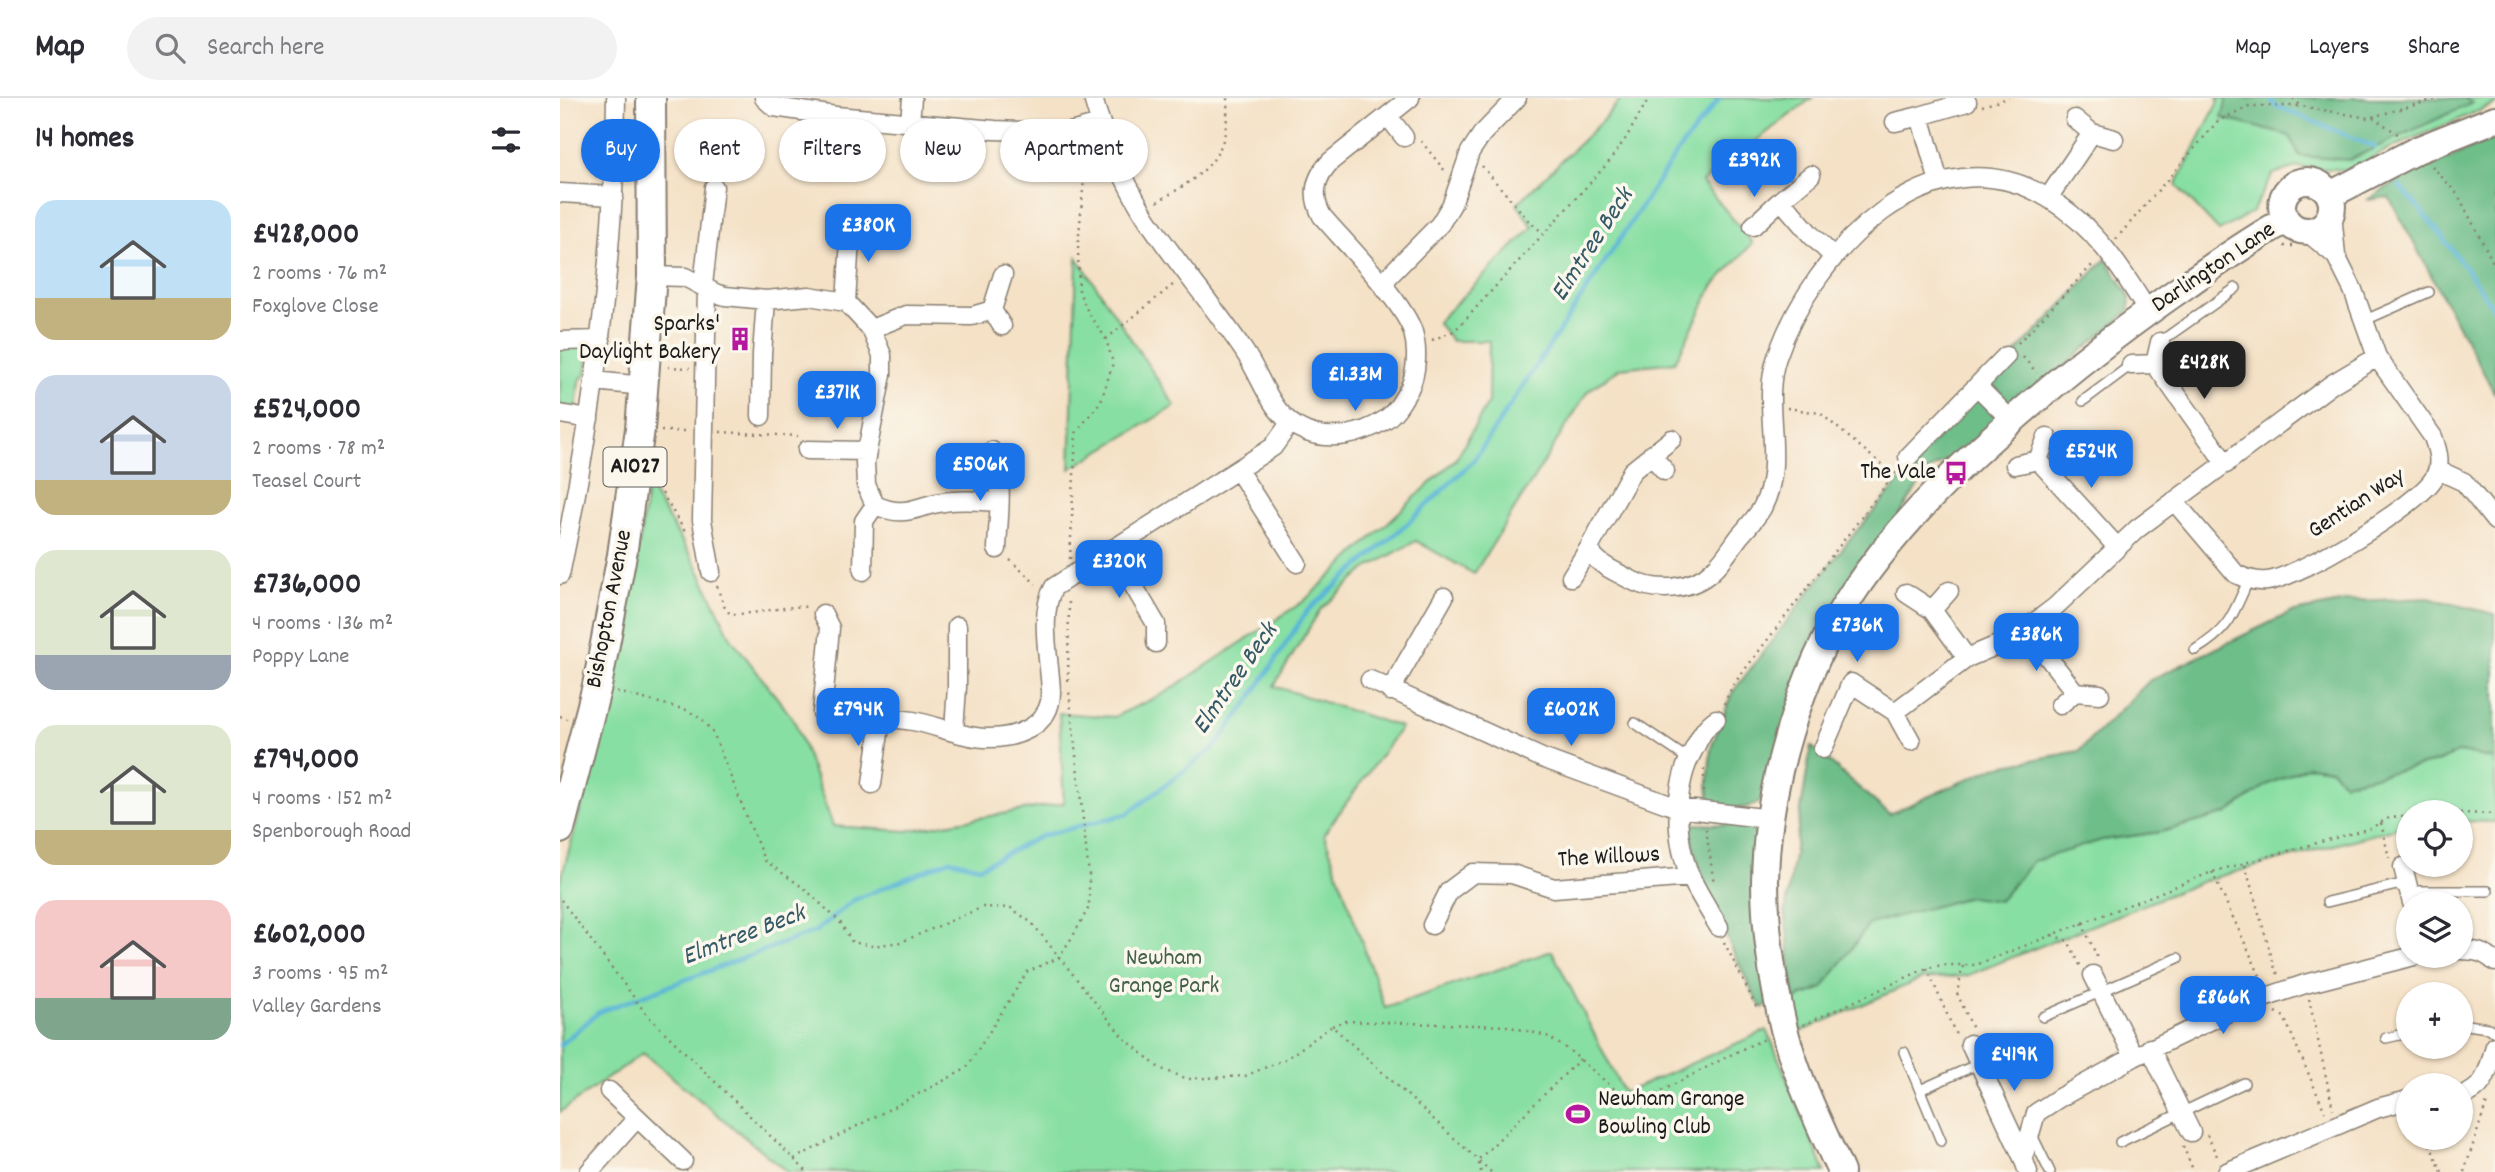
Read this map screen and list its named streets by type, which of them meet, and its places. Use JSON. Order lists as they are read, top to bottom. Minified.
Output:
{"streets":{"main road":["A1027","Bishopton Avenue"],"street":["Darlington Lane","Gentian Way","The Willows"]},"water":["Elmtree Beck"],"parks":["Newham Grange Park"],"places":{"building":["Sparks' Daylight Bakery"],"bus stop":["The Vale"],"sports":["Newham Grange Bowling Club"]},"page":{"header":"Map","search":"Search here","nav":["Map","Layers","Share"],"heading":"14 homes","chip":["Buy","Rent","Filters","New","Apartment"],"price":["£392K","£380K","£428K","£1.33M","£371K","£524K","£506K","£320K","£736K","£386K","£794K","£602K","£866K","£419K"],"list":[{"name":"£428,000","note":"2 rooms · 76 m² · Foxglove Close"},{"name":"£524,000","note":"2 rooms · 78 m² · Teasel Court"},{"name":"£736,000","note":"4 rooms · 136 m² · Poppy Lane"},{"name":"£794,000","note":"4 rooms · 152 m² · Spenborough Road"},{"name":"£602,000","note":"3 rooms · 95 m² · Valley Gardens"}],"map_buttons":["+","−"]}}
